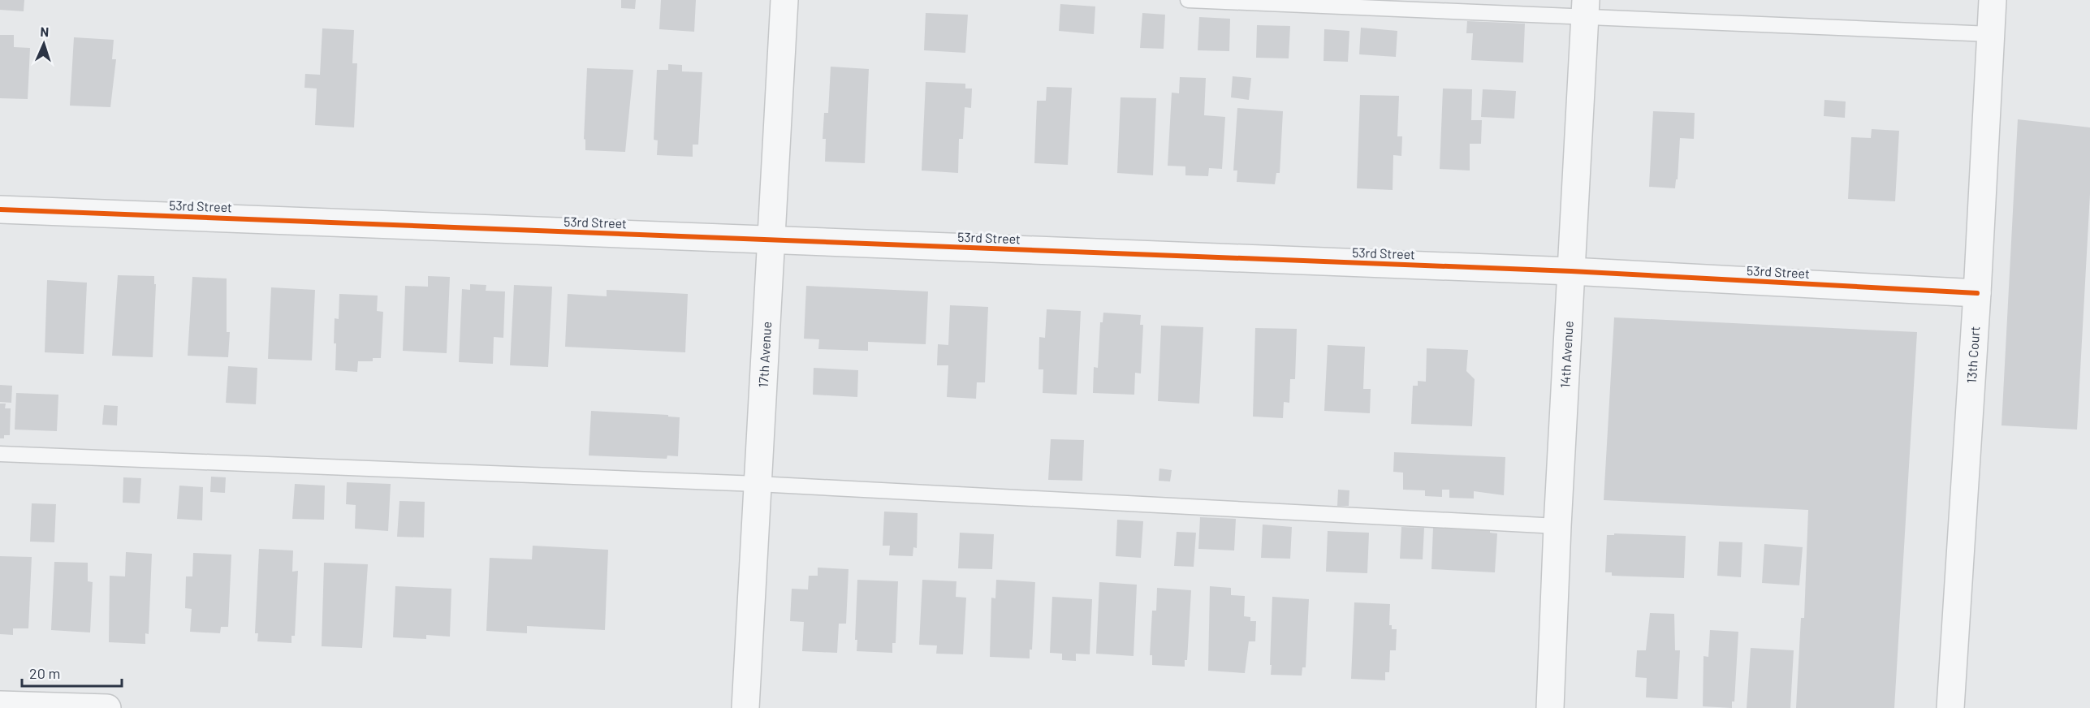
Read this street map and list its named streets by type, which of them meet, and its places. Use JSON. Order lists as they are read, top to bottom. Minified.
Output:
{"streets":{"street":["53rd Street","17th Avenue","14th Avenue","13th Court"]},"crossings":[["53rd Street","17th Avenue"],["53rd Street","14th Avenue"],["53rd Street","13th Court"]],"scale_bar":"20 m","north":"top"}
